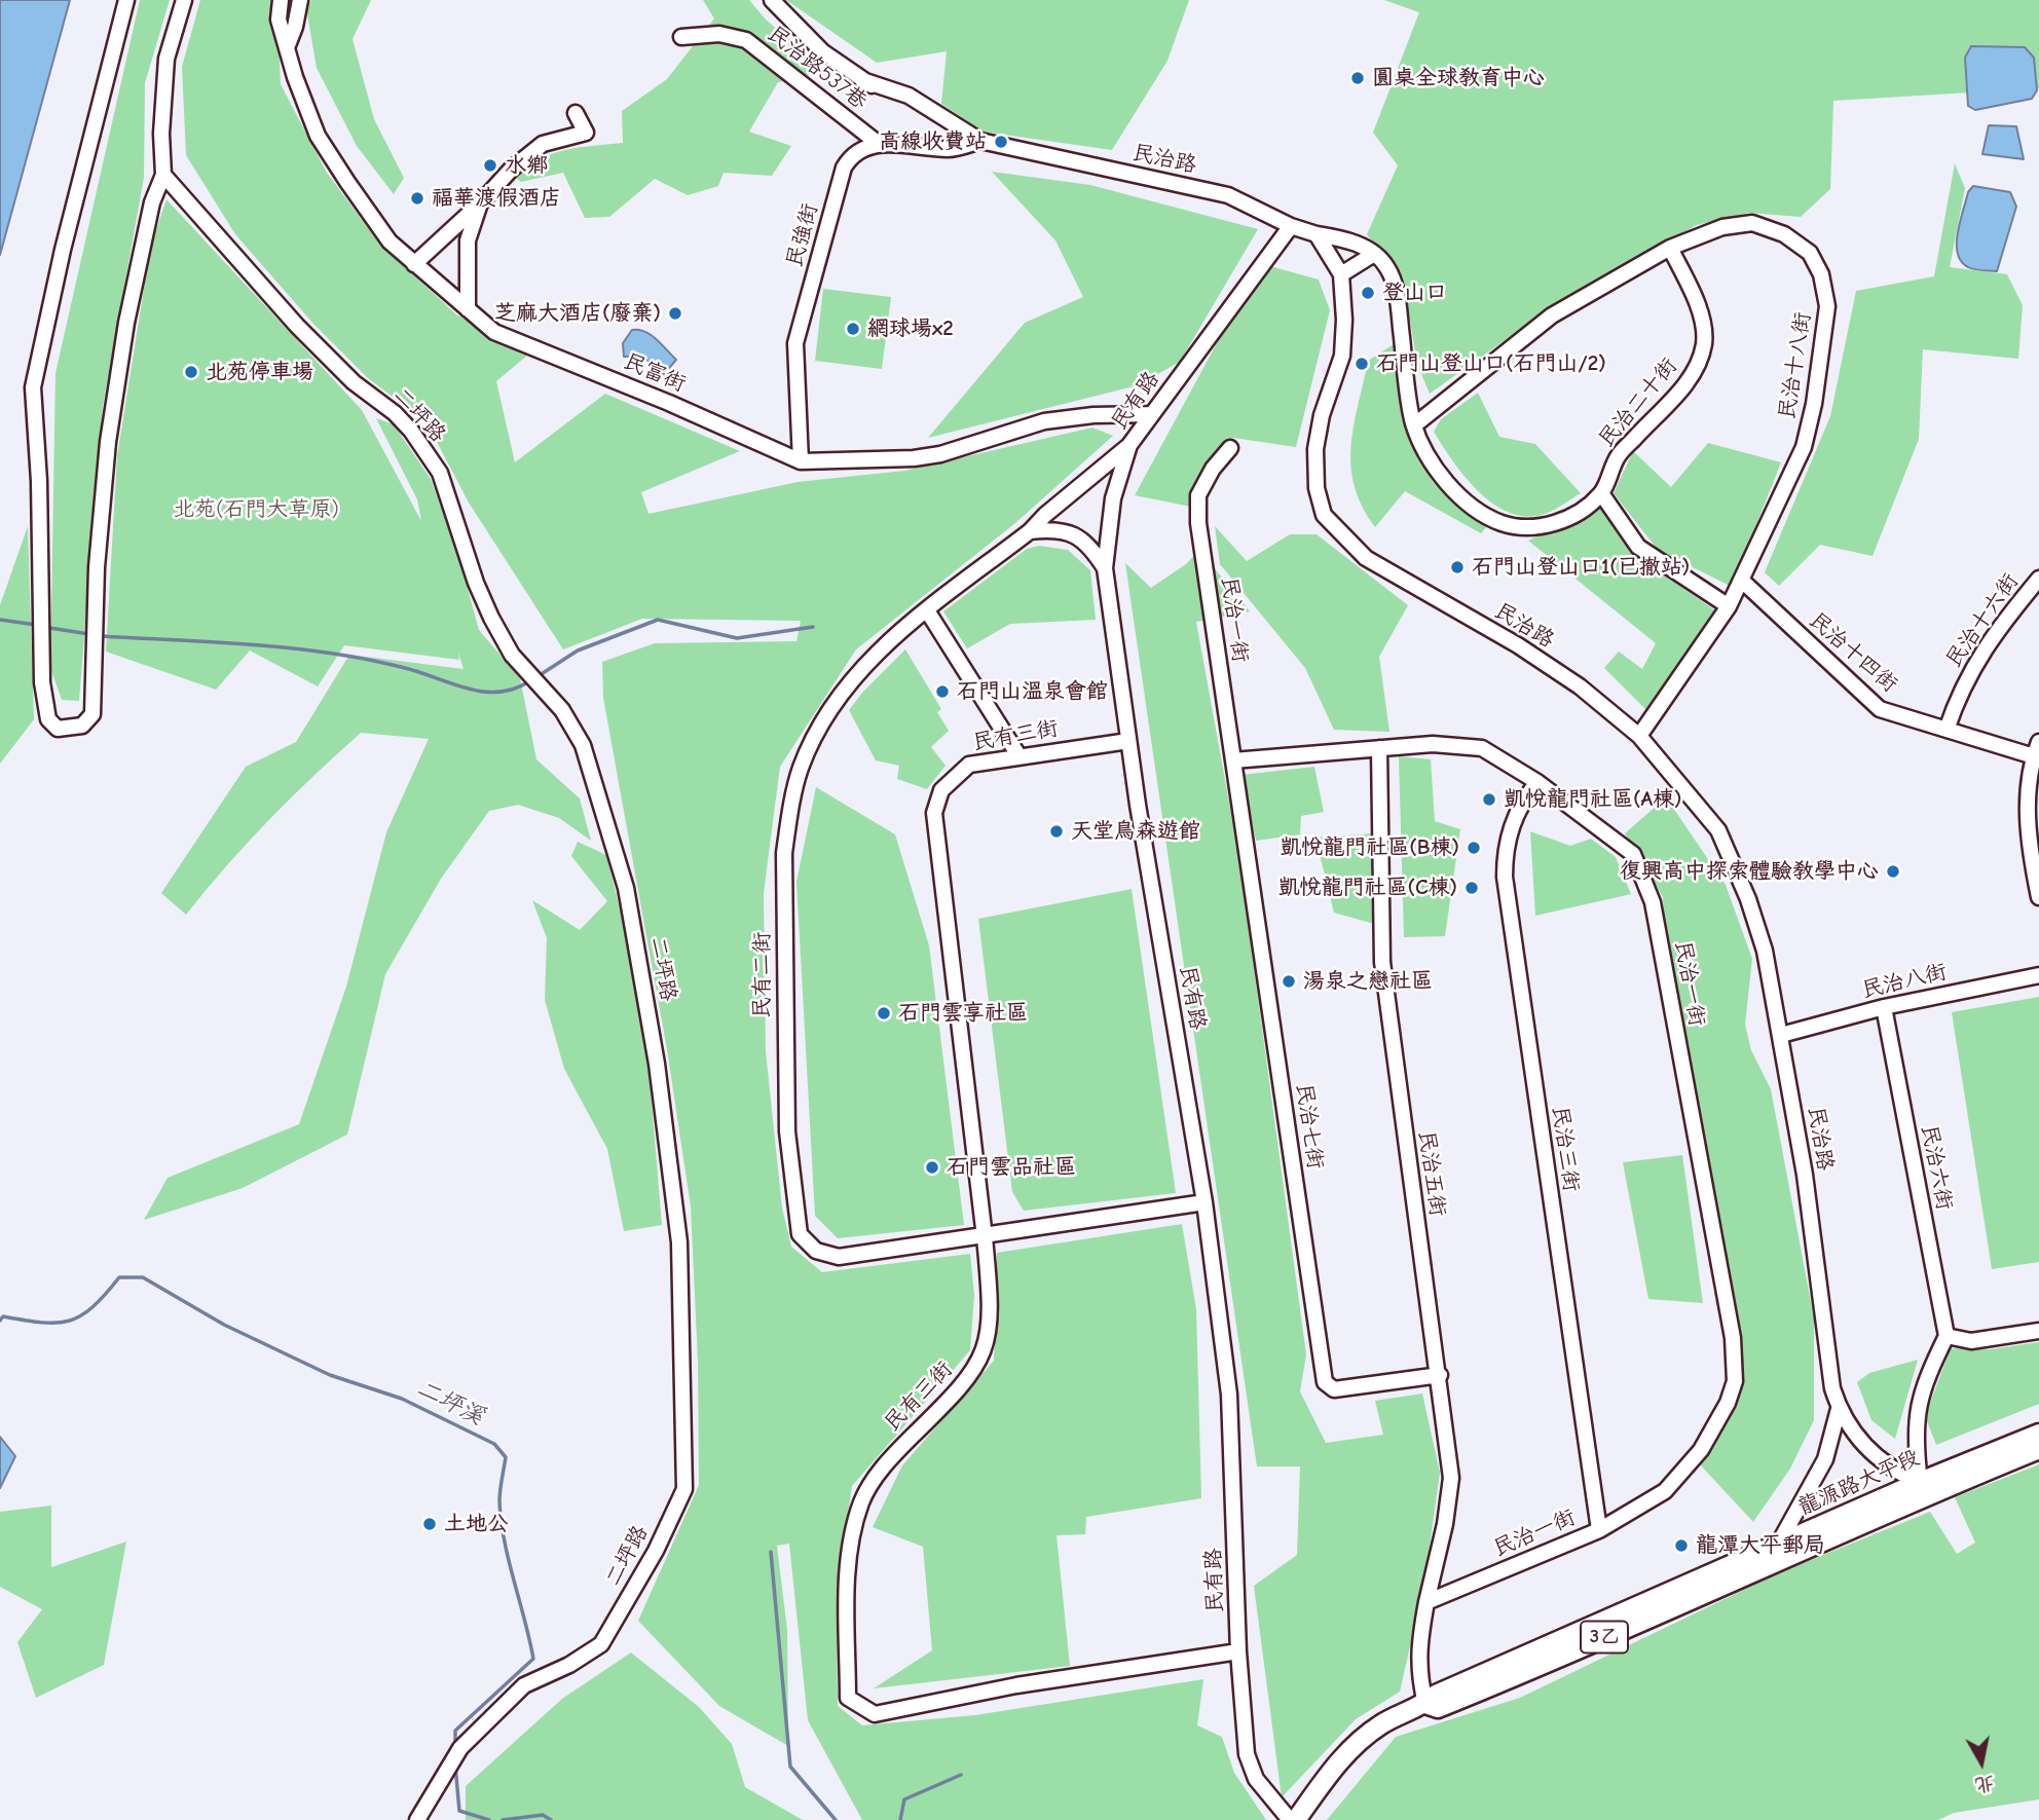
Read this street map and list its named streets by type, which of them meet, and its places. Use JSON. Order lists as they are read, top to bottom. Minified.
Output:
{"streets":{"main road":["龍源路大平段","3乙"],"street":["民治路537巷","民治路","民強街","民治十八街","民富街","民有路","民治二十街","二坪路","民治一街","民治十六街","民治十四街","民有三街","民有二街","民治八街","民治七街","民治三街","民治六街","民治五街"]},"crossings":[["民治路537巷","民強街"],["民治路","民治十八街"],["民治路","民有路"],["民治路","民治八街"],["民強街","民富街"],["民治十八街","民治二十街"],["民治十八街","民治十四街"],["民富街","民有路"],["民有路","民有三街"],["民有路","民有二街"],["民治一街","民治七街"],["民治一街","民治三街"],["民治一街","民治五街"],["民治十六街","民治十四街"],["民有三街","民有二街"],["民治八街","民治六街"],["民治七街","民治五街"]],"water":["二坪溪"],"parks":["北苑(石門大草原)"],"places":["圓桌全球教育中心","高線收費站","水鄉","福華渡假酒店","登山口","芝麻大酒店(廢棄)","網球場x2","石門山登山口(石門山/2)","北苑停車場","石門山登山口1(已撤站)","石門山溫泉會館","凱悅龍門社區(A棟)","天堂鳥森遊館","凱悅龍門社區(B棟)","復興高中探索體驗教學中心","凱悅龍門社區(C棟)","湯泉之戀社區","石門雲享社區","石門雲品社區","土地公","龍潭大平郵局"],"north":"bottom"}
